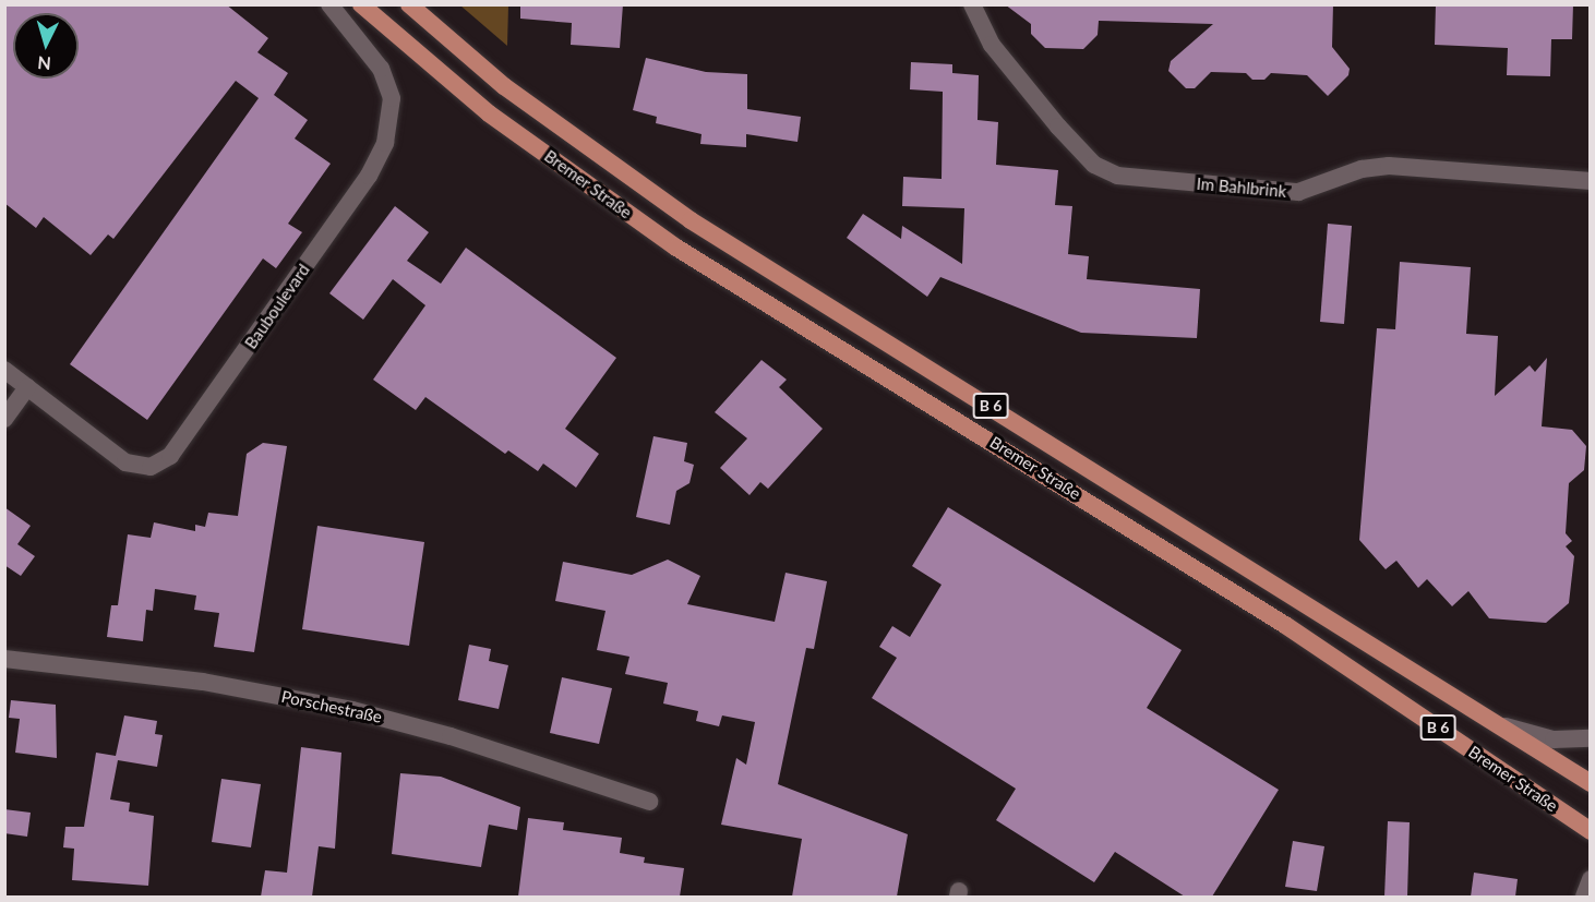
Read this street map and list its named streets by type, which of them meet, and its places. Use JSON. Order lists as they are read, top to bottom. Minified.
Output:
{"streets":{"main road":["Bremer Straße","B 6"],"street":["Im Bahlbrink","Bauboulevard","Porschestraße"]},"north":"bottom"}
